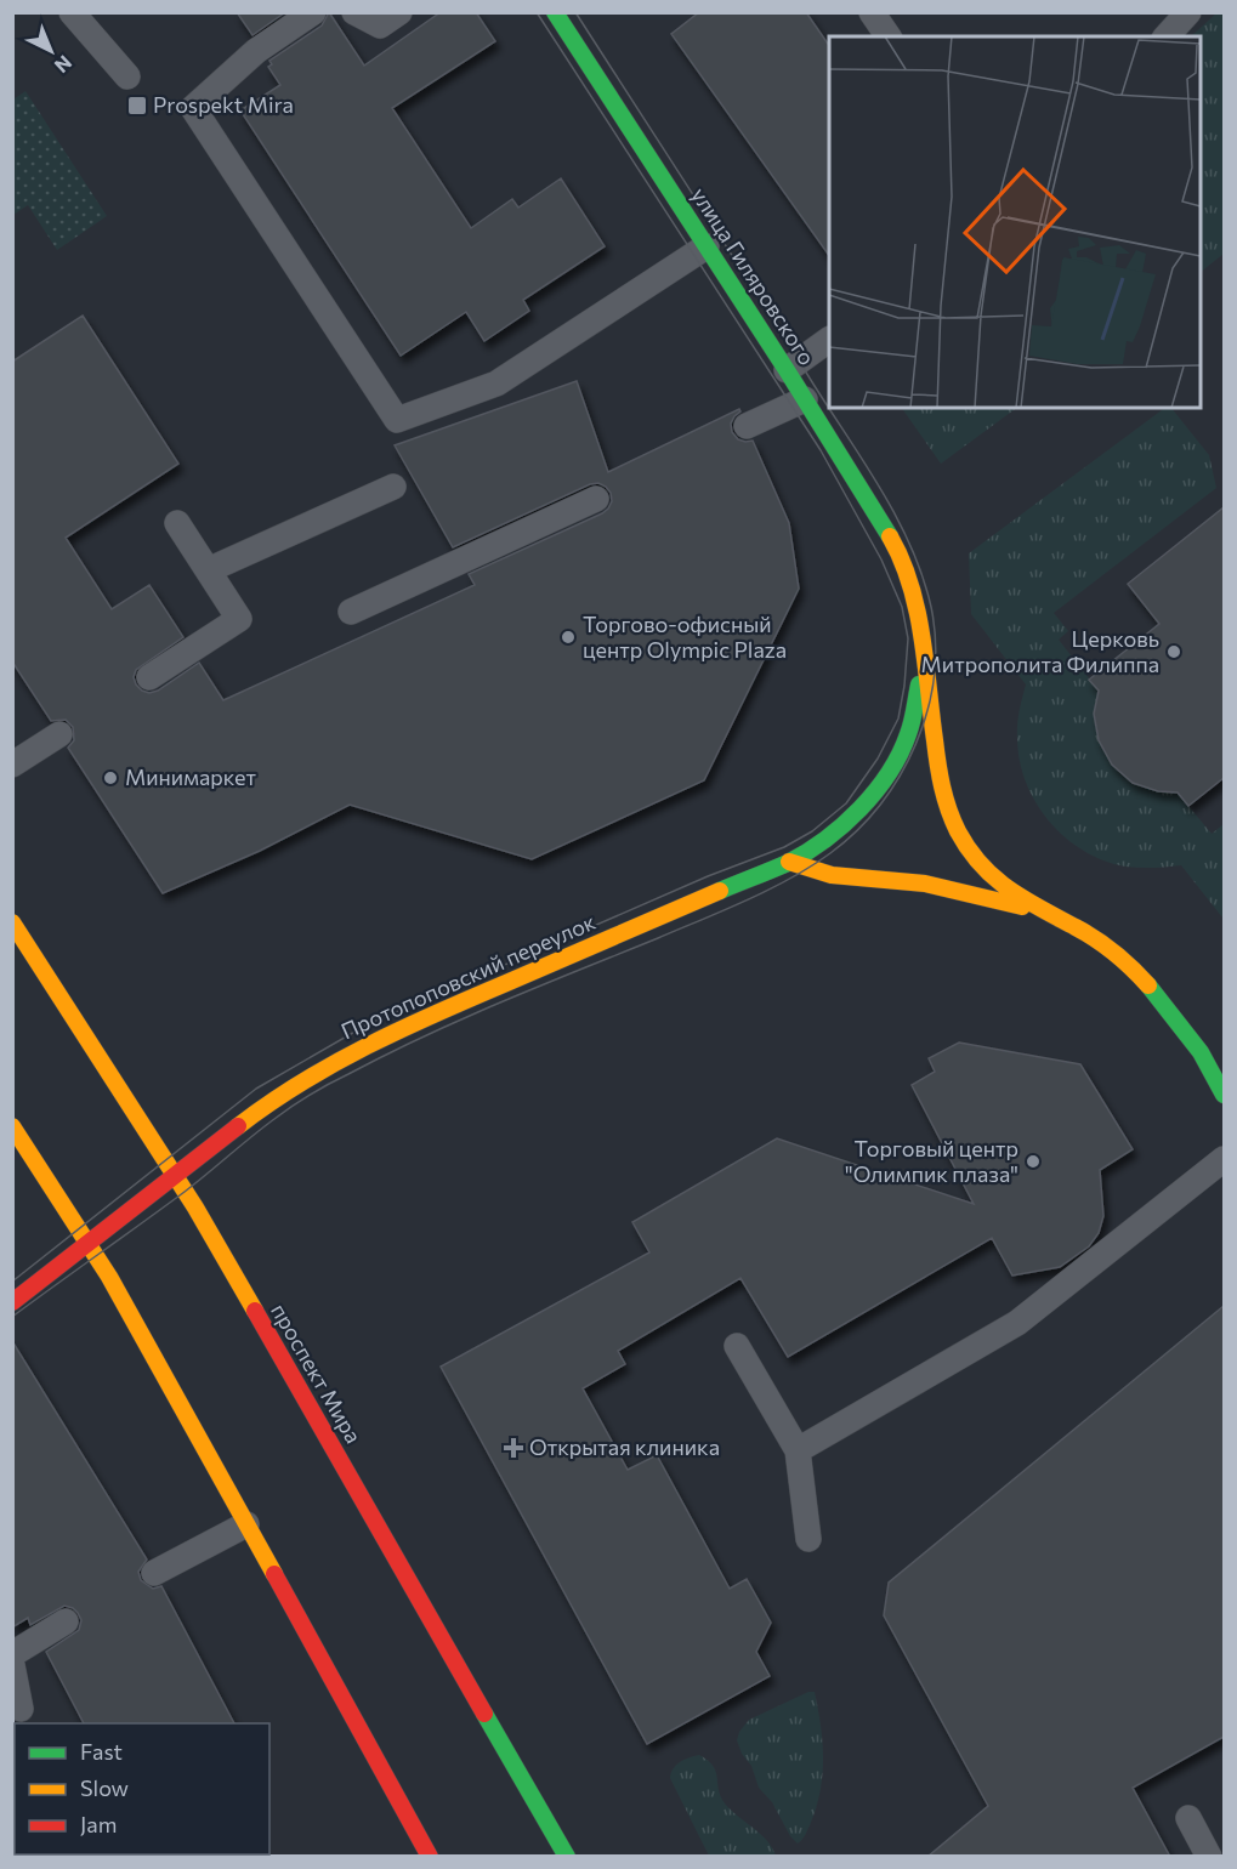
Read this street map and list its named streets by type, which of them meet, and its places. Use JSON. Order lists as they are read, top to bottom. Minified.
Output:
{"streets":{"street":["улица Гиляровского","Протопоповский переулок","проспект Мира"]},"crossings":[["улица Гиляровского","Протопоповский переулок"],["Протопоповский переулок","проспект Мира"]],"places":{"transit":["Prospekt Mira"],"other":["Торгово-офисный центр Olympic Plaza","Церковь Митрополита Филиппа","Минимаркет","Торговый центр \"Олимпик плаза\""],"health":["Открытая клиника"]},"legend":["Fast","Slow","Jam"],"north":"bottom right"}
